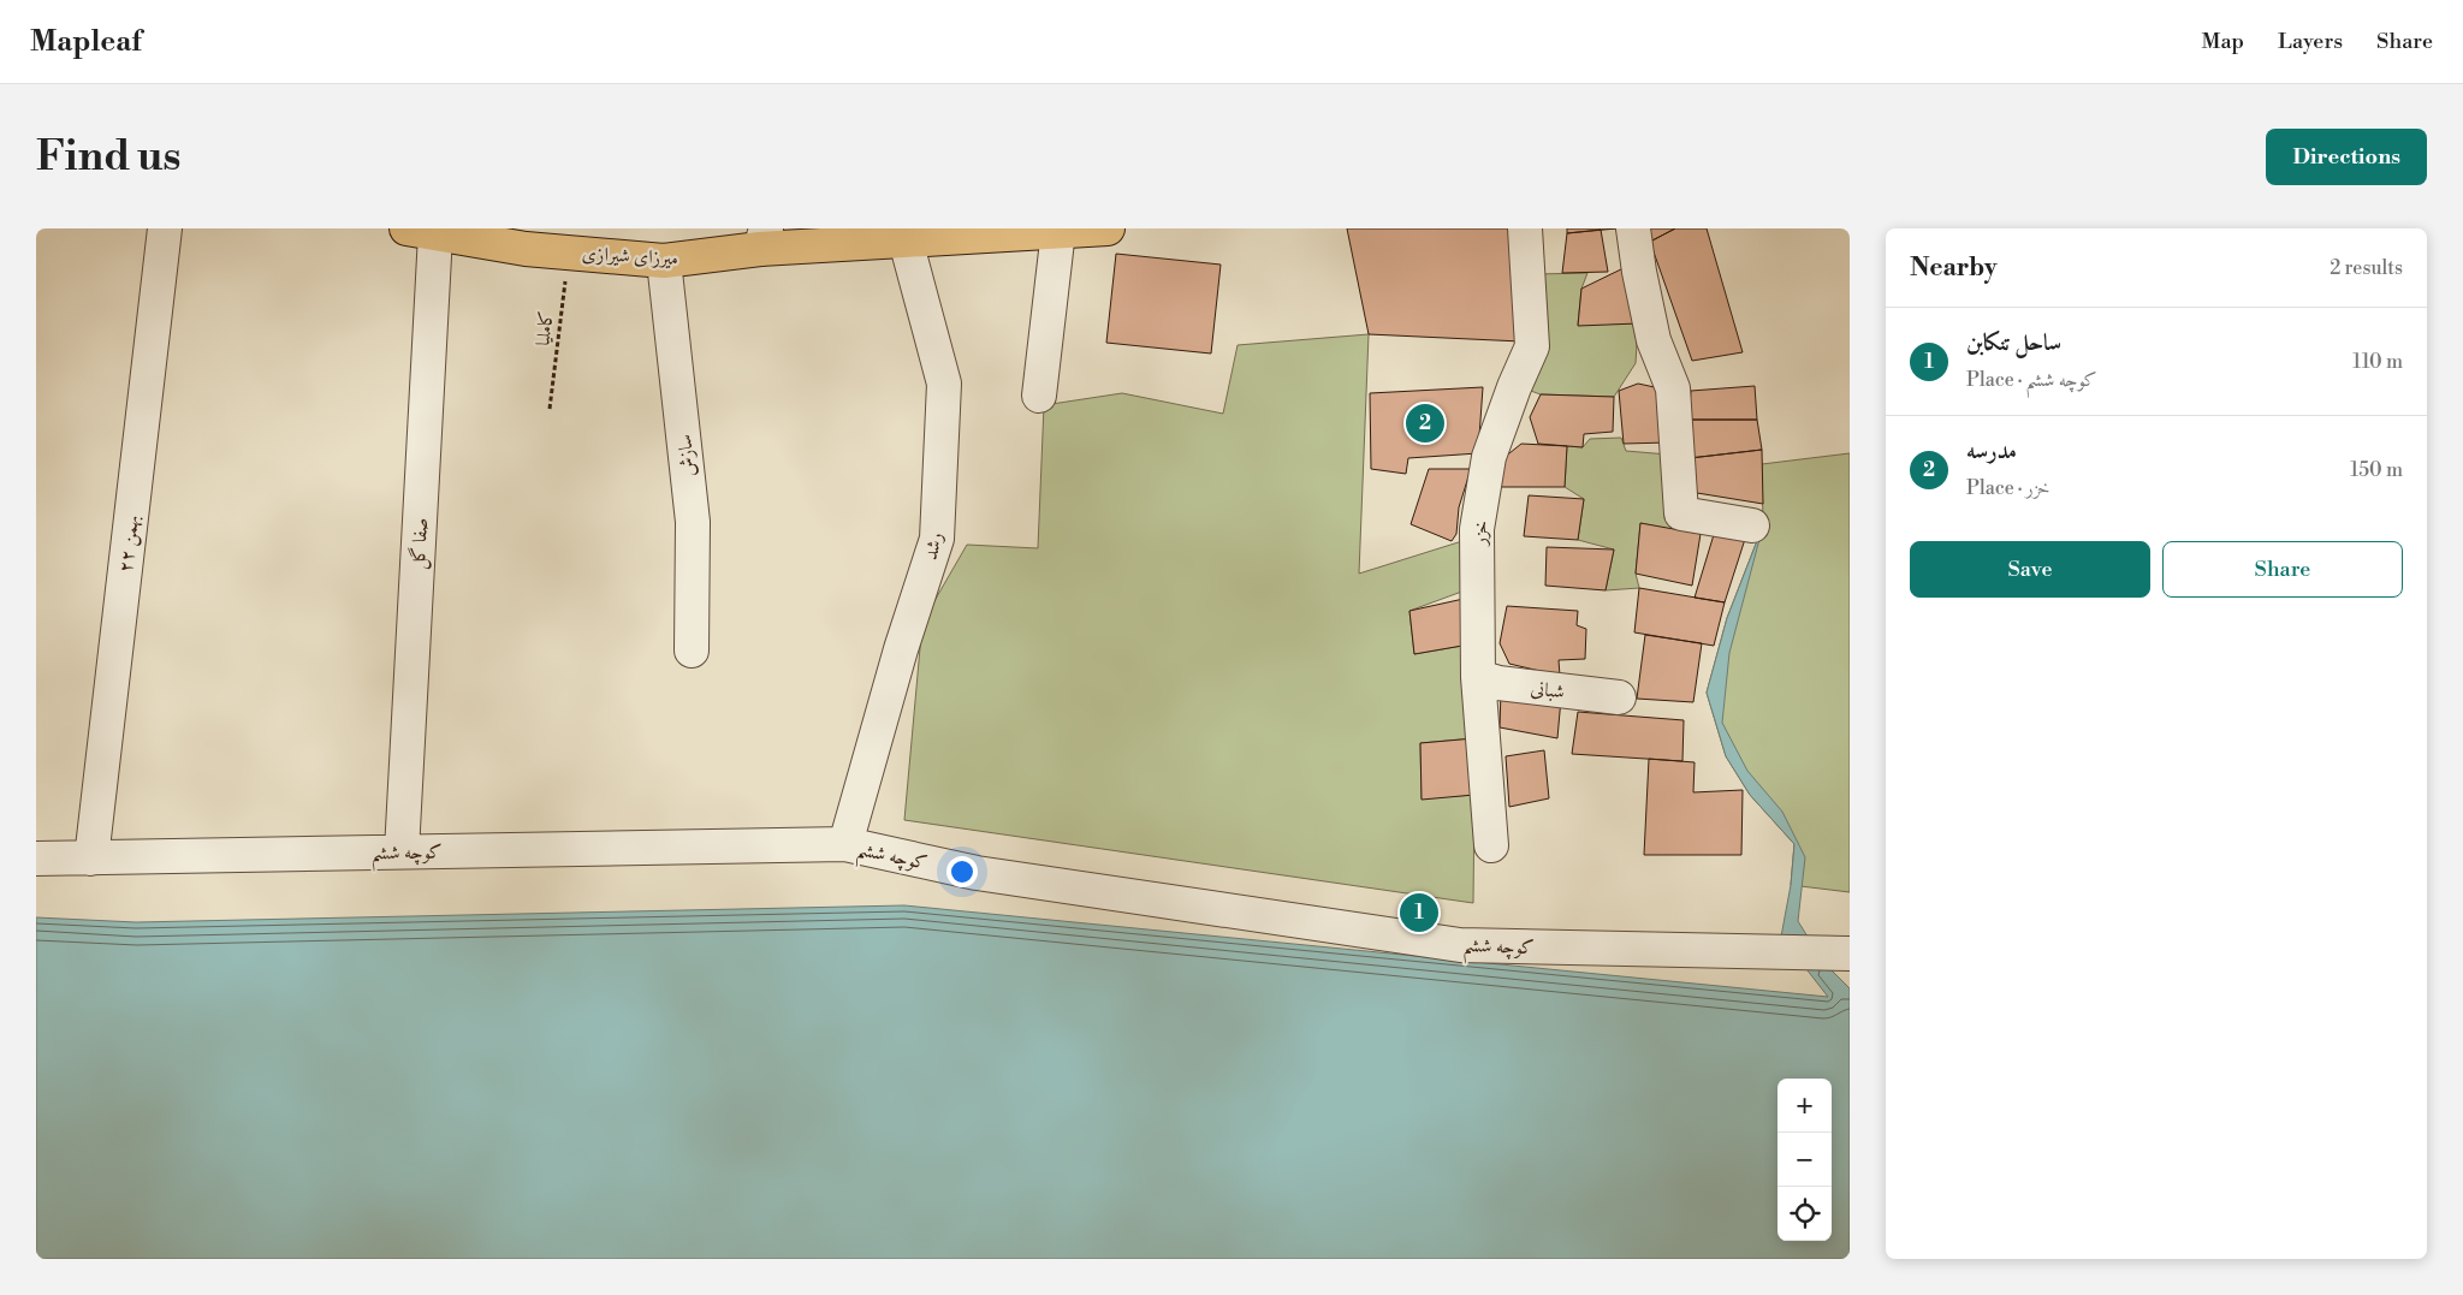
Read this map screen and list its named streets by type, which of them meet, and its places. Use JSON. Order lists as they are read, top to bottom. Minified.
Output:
{"streets":{"main road":["میرزای شیرازی"],"street":["سازش","خزر","۲۲ بهمن","صفا گل","رشد","شبانی","کوچه ششم"],"path":["کاملیا"]},"crossings":[["میرزای شیرازی","کاملیا"],["میرزای شیرازی","سازش"],["میرزای شیرازی","صفا گل"],["میرزای شیرازی","رشد"],["خزر","شبانی"],["۲۲ بهمن","کوچه ششم"],["صفا گل","کوچه ششم"],["رشد","کوچه ششم"]],"page":{"header":"Mapleaf","nav":["Map","Layers","Share"],"buttons":["Directions",["Save","Share"]],"title":"Find us","heading":["Nearby","2 results"],"list":[{"mark":"1","name":"ساحل تنکابن","note":"Place · کوچه ششم","value":"110 m"},{"mark":"2","name":"مدرسه","note":"Place · خزر","value":"150 m"}],"pins":["2","1"],"map_buttons":["+","−"]}}
